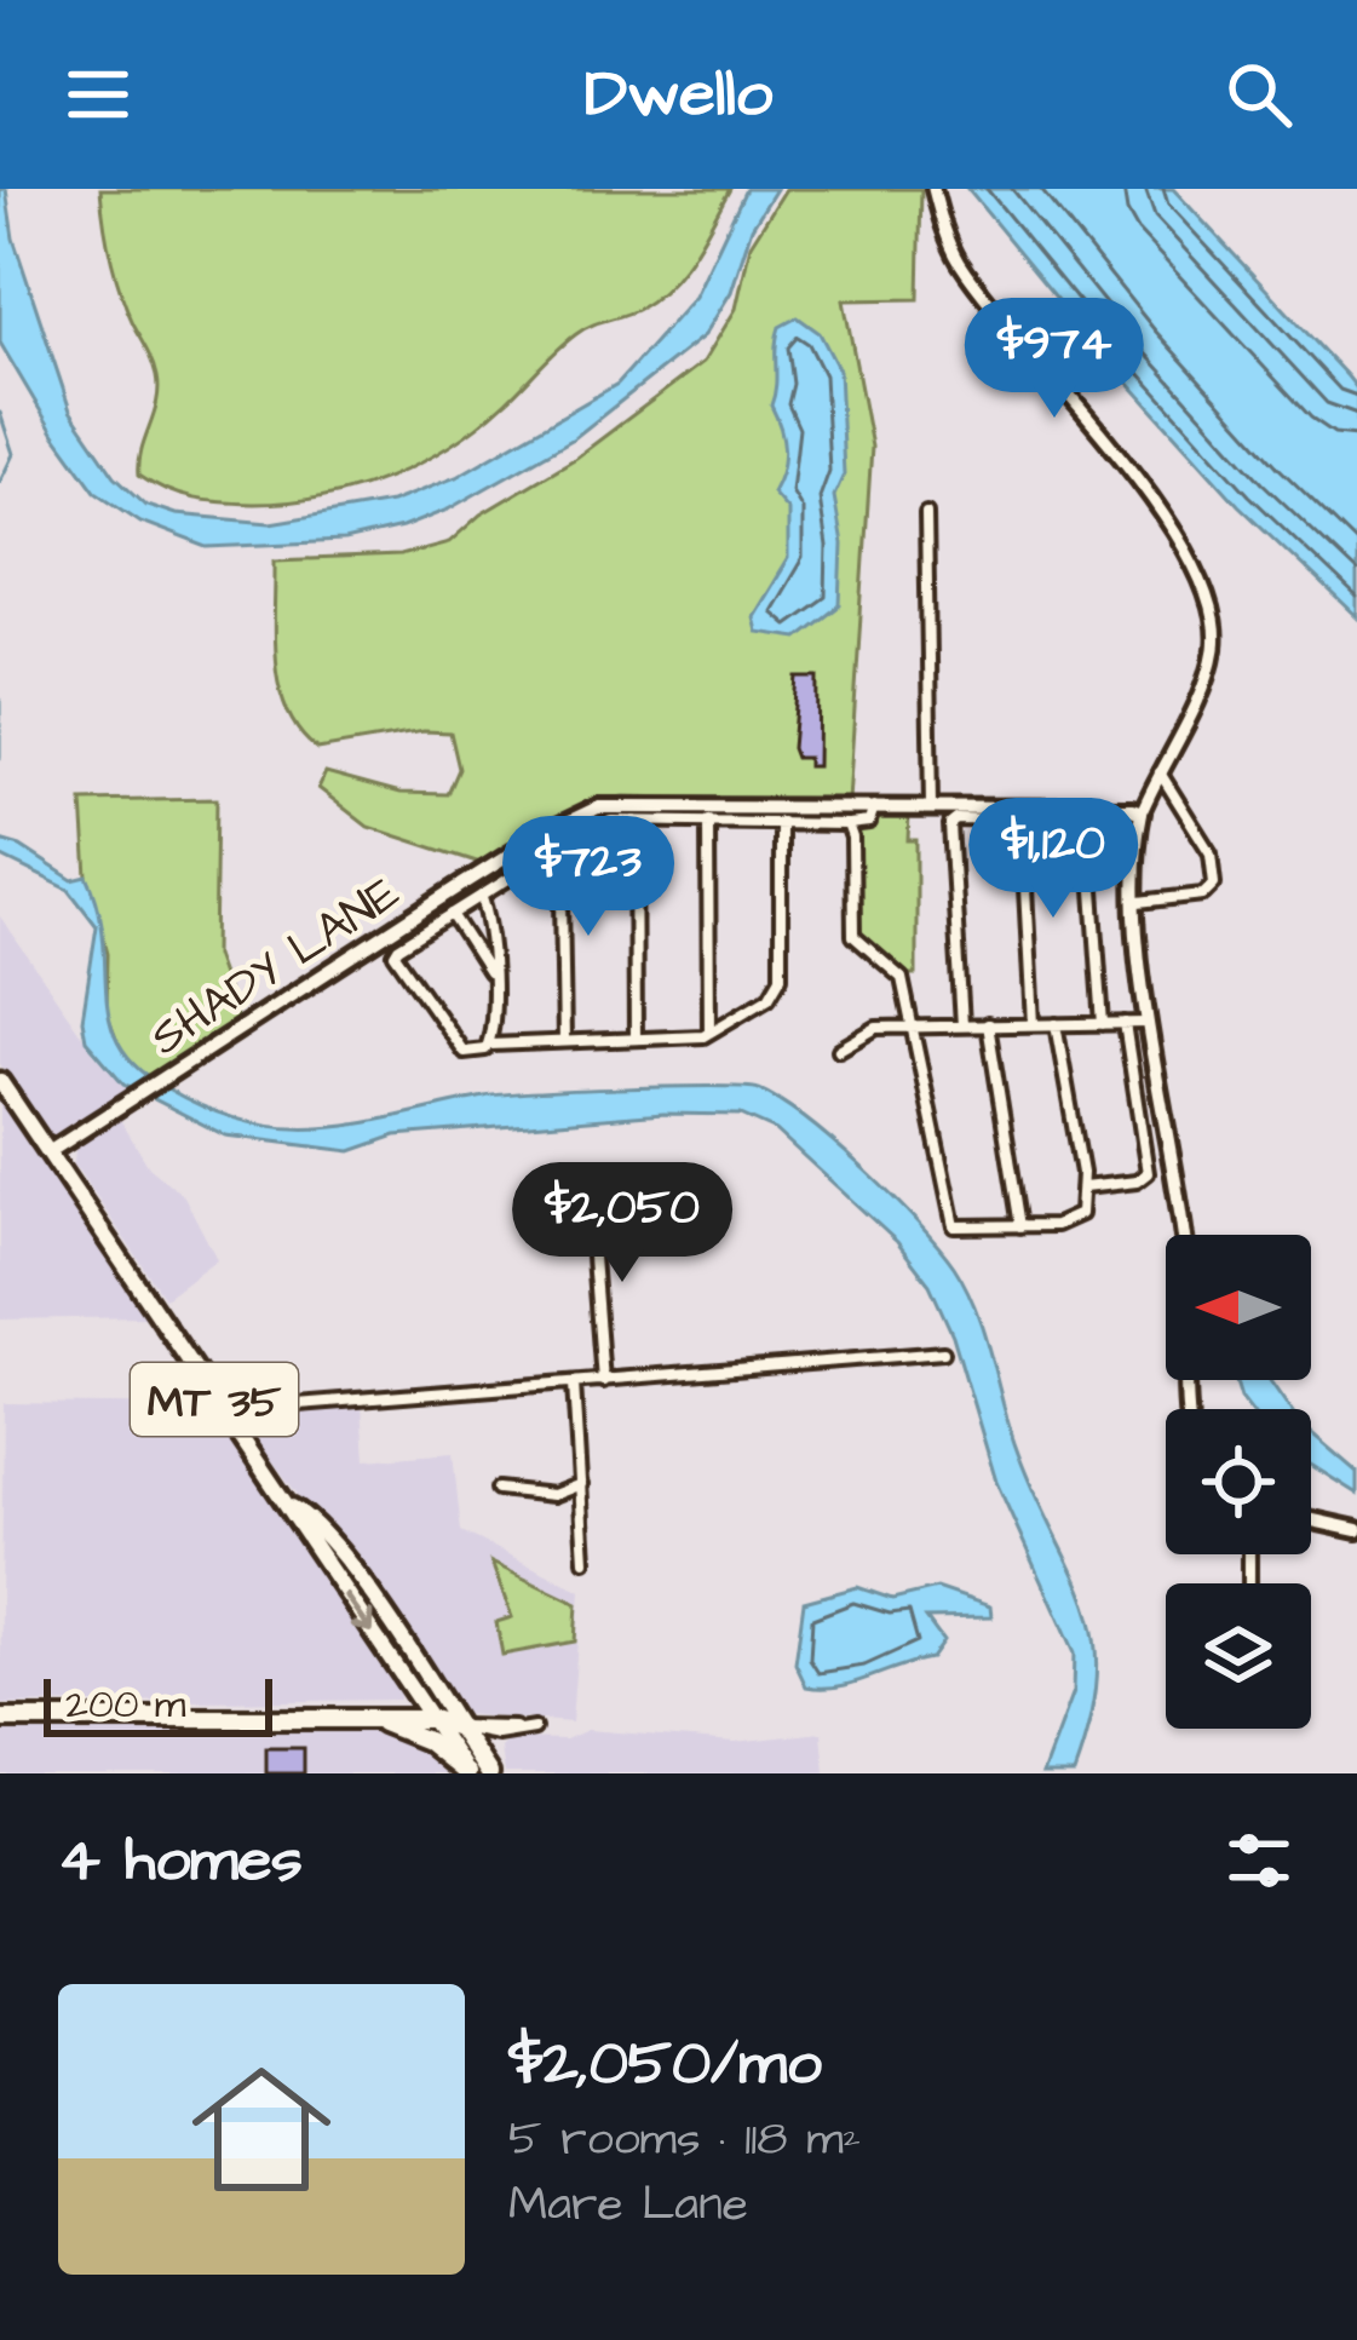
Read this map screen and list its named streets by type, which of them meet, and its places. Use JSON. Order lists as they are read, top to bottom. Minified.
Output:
{"streets":{"main road":["SHADY LANE","MT 35"]},"crossings":[["SHADY LANE","MT 35"]],"scale_bar":"200 m","north":"left","page":{"header":"Dwello","price":["$974","$1,120","$723","$2,050"],"scale":"200 m","heading":"4 homes","list":[{"name":"$2,050/mo","note":"5 rooms · 118 m² · Mare Lane"}]}}
